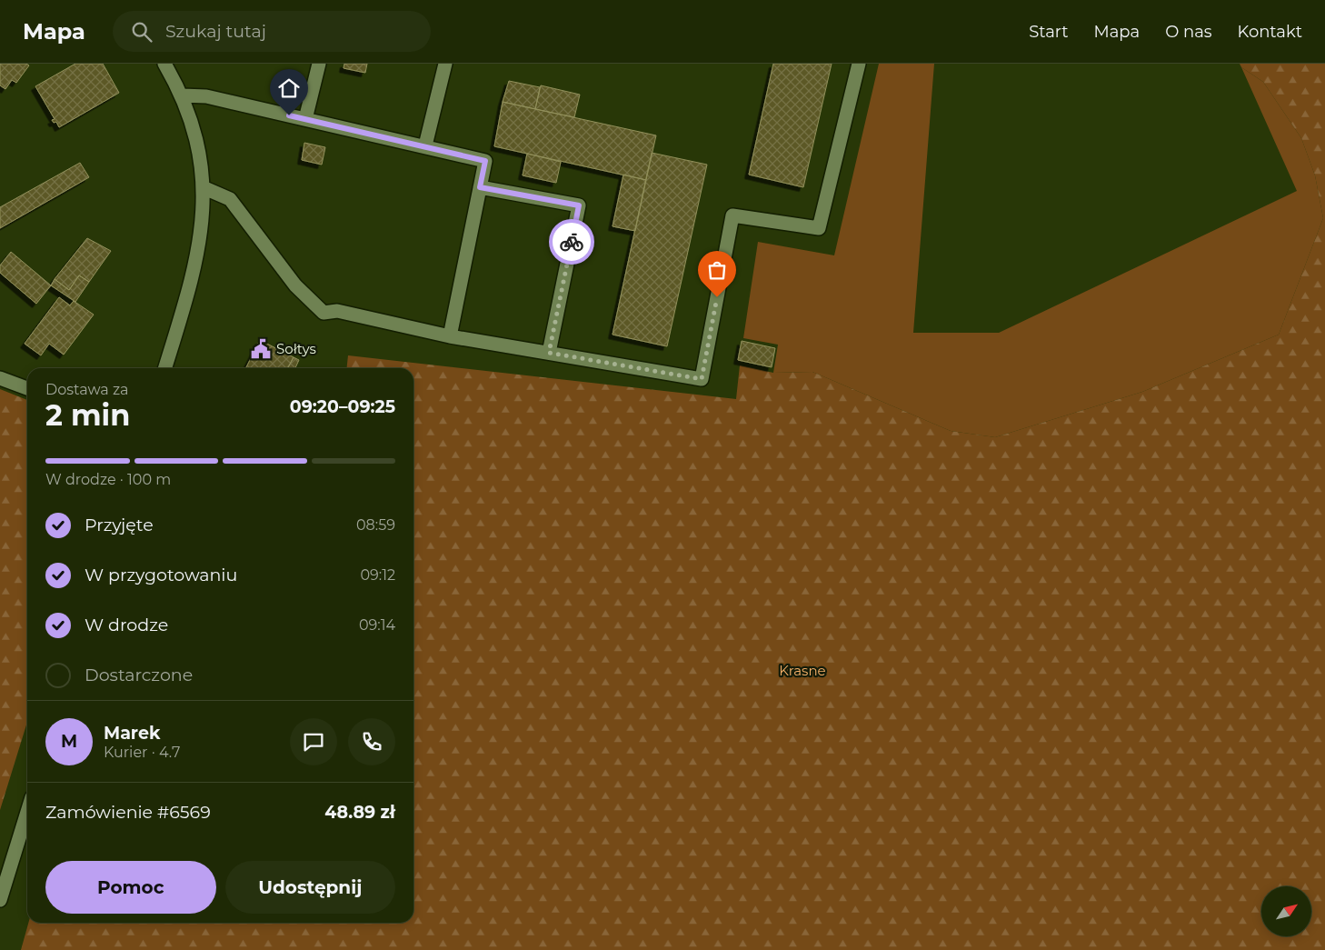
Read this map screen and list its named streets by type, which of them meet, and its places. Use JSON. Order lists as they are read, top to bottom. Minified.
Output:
{"parks":["Krasne"],"places":{"public building":["Sołtys"]},"north":"top right","page":{"header":"Mapa","search":"Szukaj tutaj","nav":["Start","Mapa","O nas","Kontakt"],"heading":["2 min","Dostawa za","09:20–09:25"],"panel":["Marek","Kurier · 4.7","Zamówienie #6569","48.89 zł"],"bar":"W drodze · 100 m","list":[["Przyjęte","08:59"],["W przygotowaniu","09:12"],["W drodze","09:14"],"Dostarczone"],"round":"M","buttons":["Pomoc","Udostępnij"]}}
